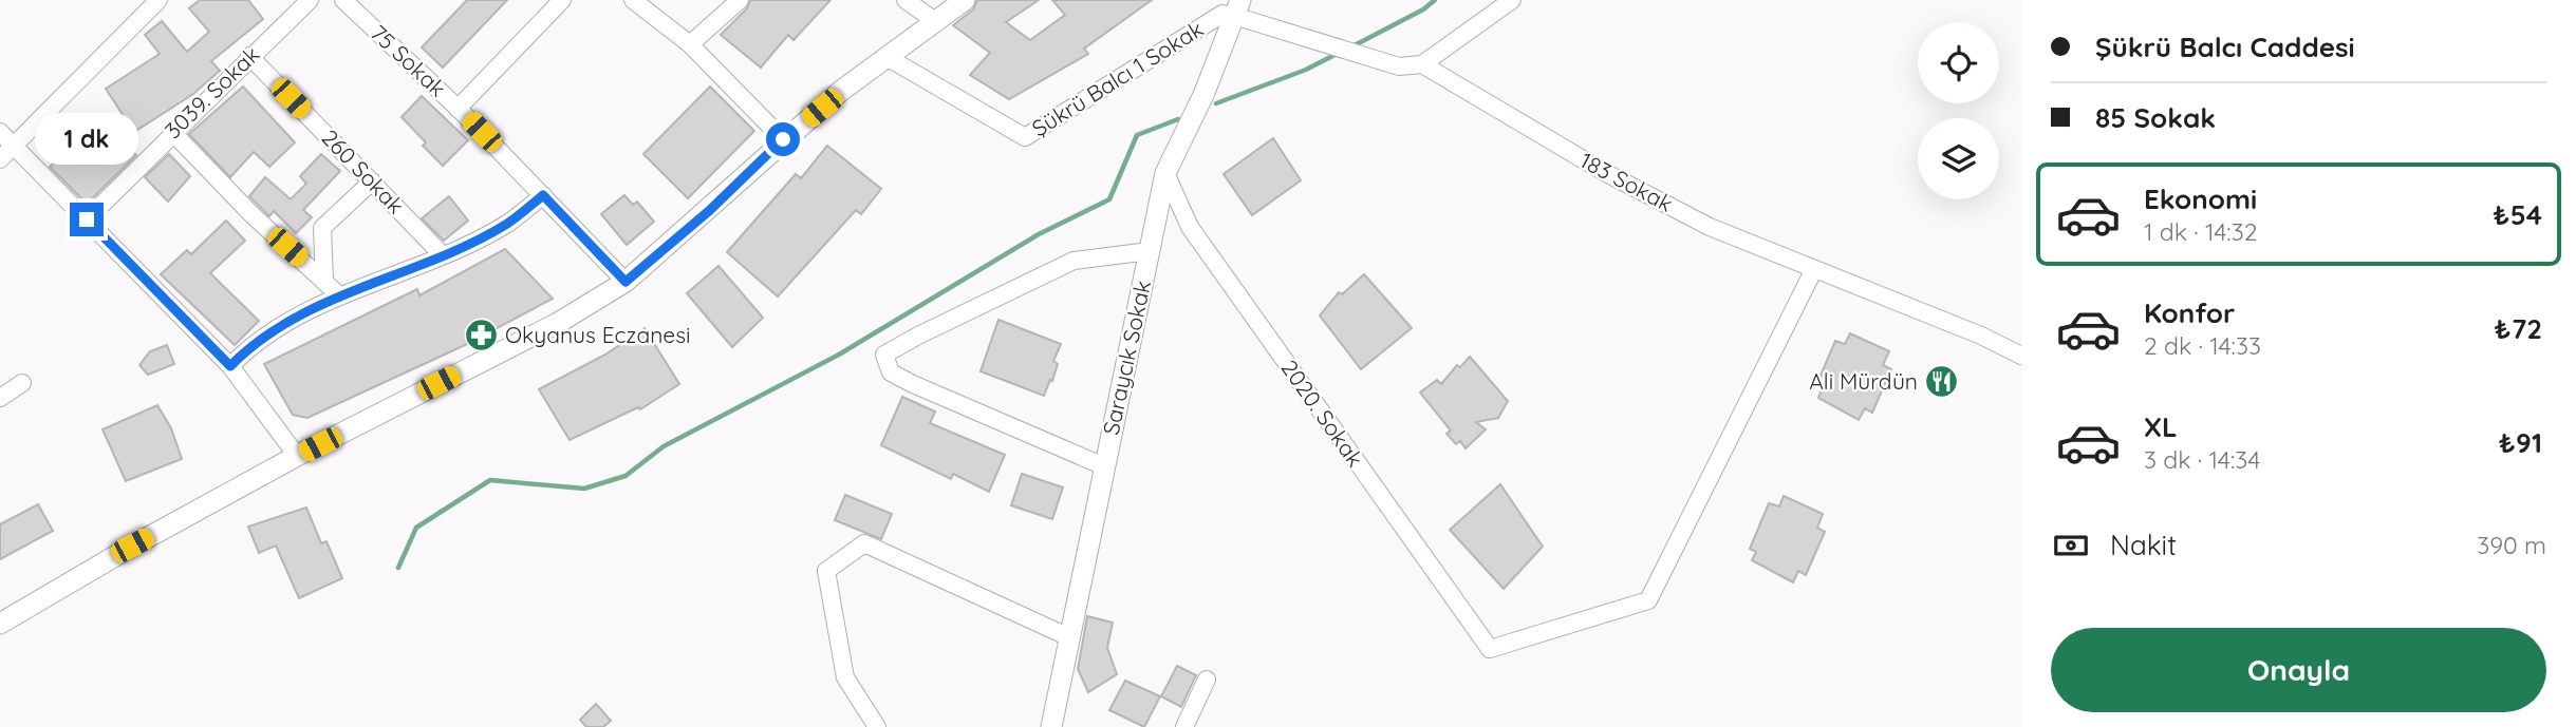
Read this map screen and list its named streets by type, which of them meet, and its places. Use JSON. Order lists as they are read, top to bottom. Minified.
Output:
{"streets":{"street":["75 Sokak","Şükrü Balcı 1 Sokak","3039. Sokak","260 Sokak","183 Sokak","Saraycık Sokak","2020. Sokak"]},"crossings":[["Şükrü Balcı 1 Sokak","183 Sokak"],["Şükrü Balcı 1 Sokak","Saraycık Sokak"],["3039. Sokak","260 Sokak"],["183 Sokak","Saraycık Sokak"],["183 Sokak","2020. Sokak"],["Saraycık Sokak","2020. Sokak"]],"places":{"pharmacy":["Okyanus Eczanesi"],"restaurant":["Ali Mürdün"]},"page":{"banner":["Şükrü Balcı Caddesi","85 Sokak"],"bubble":"1 dk","list":[{"name":"Ekonomi","note":"1 dk · 14:32","value":"₺54"},{"name":"Konfor","note":"2 dk · 14:33","value":"₺72"},{"name":"XL","note":"3 dk · 14:34","value":"₺91"}],"pay":["Nakit","390 m"],"buttons":"Onayla"}}
